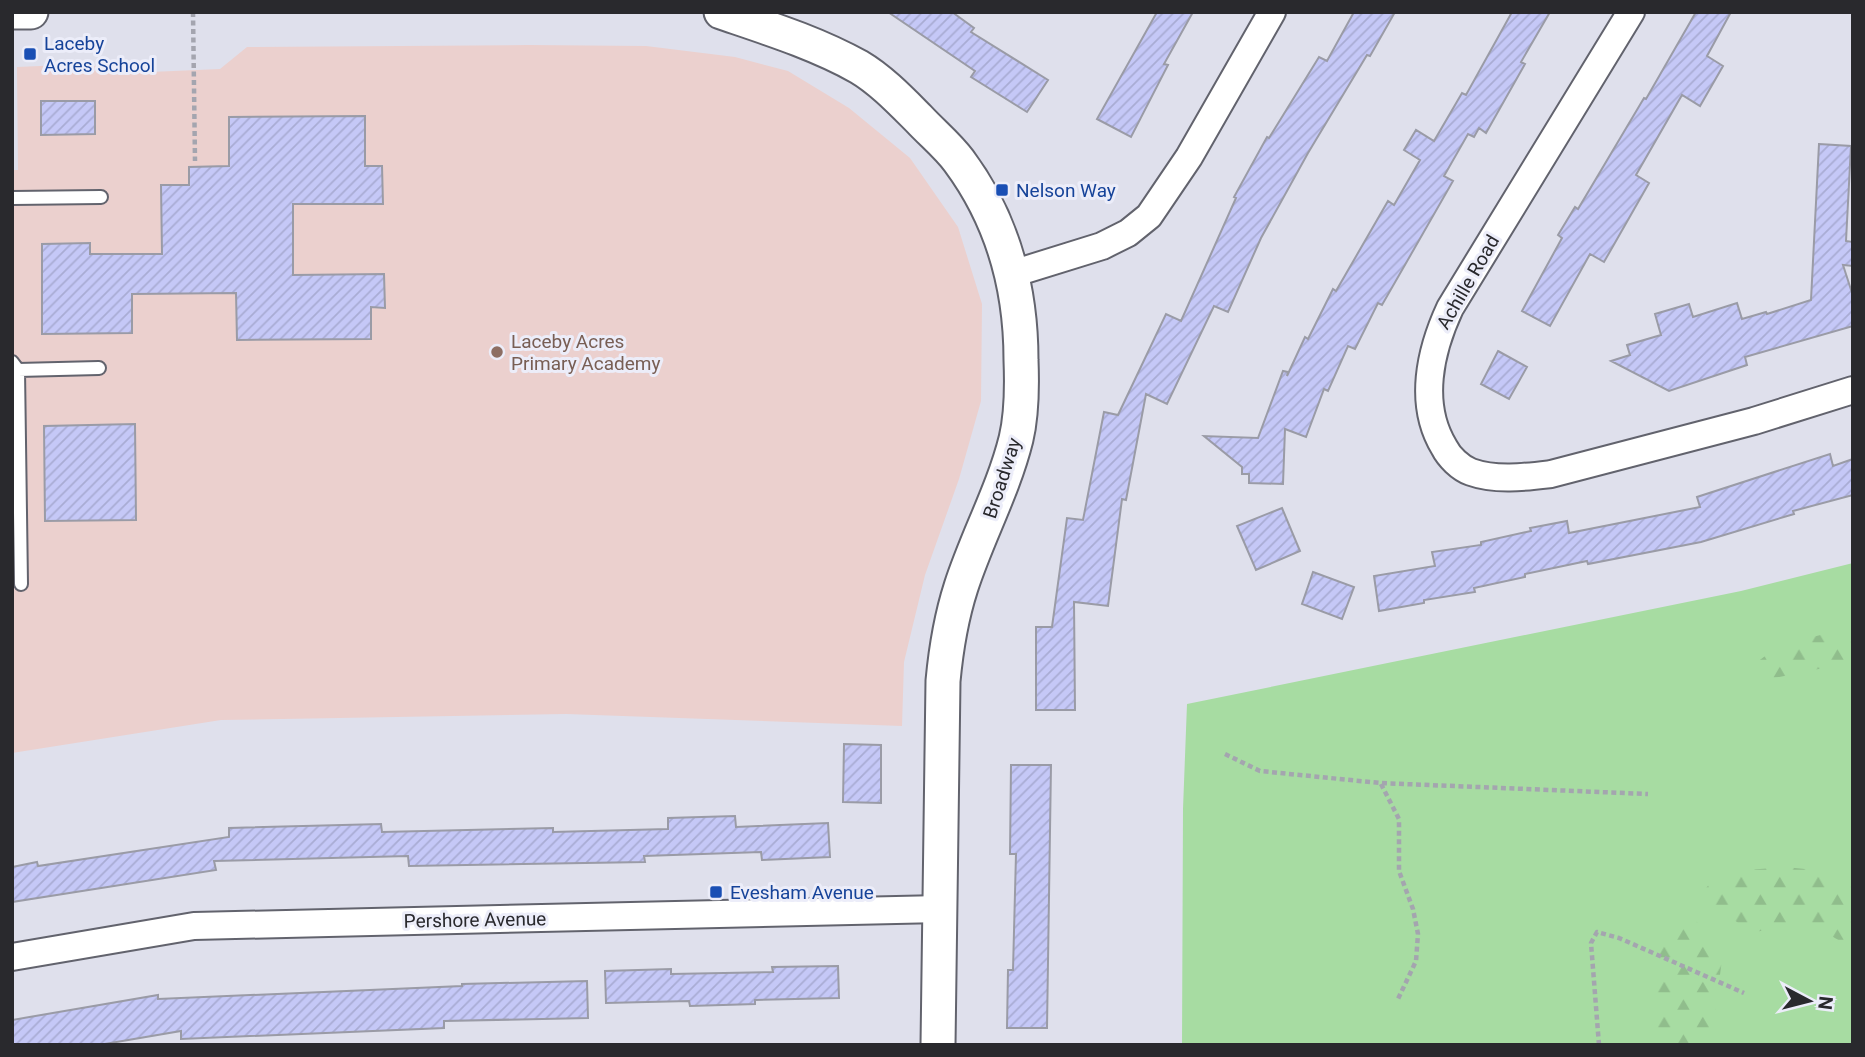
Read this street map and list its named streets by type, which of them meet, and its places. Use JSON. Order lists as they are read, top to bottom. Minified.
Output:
{"streets":{"street":["Achille Road","Broadway","Pershore Avenue"]},"crossings":[["Broadway","Pershore Avenue"]],"places":{"transit":["Laceby Acres School","Nelson Way","Evesham Avenue"],"other":["Laceby Acres Primary Academy"]},"north":"right"}
